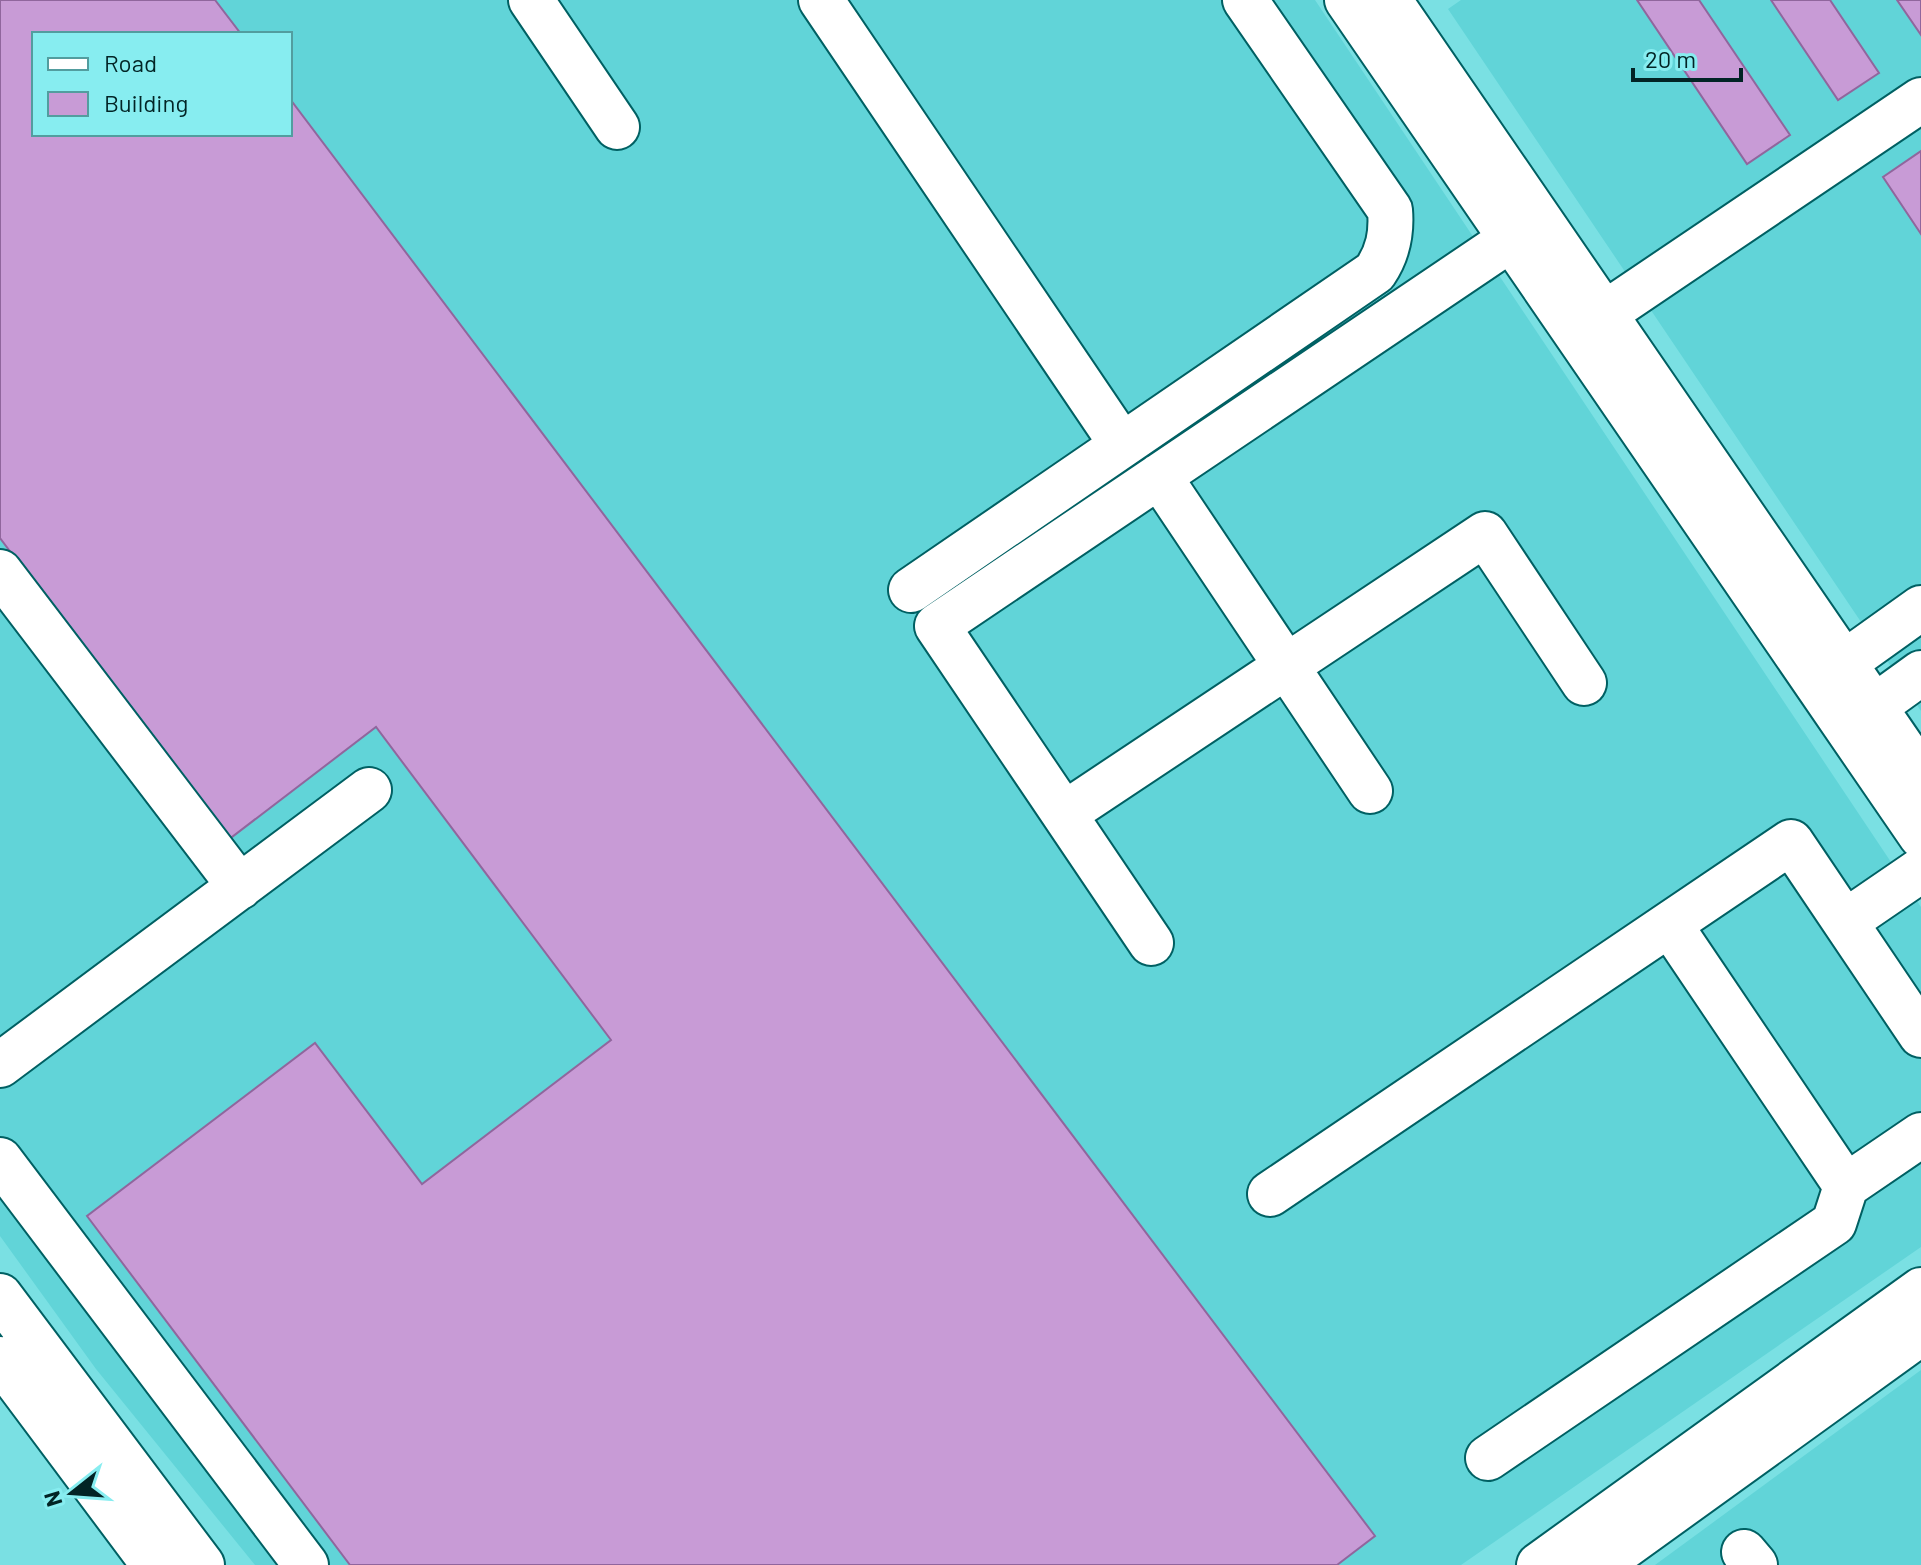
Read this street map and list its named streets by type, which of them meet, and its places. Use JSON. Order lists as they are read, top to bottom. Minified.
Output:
{"legend":["Road","Building"],"scale_bar":"20 m","north":"left"}
